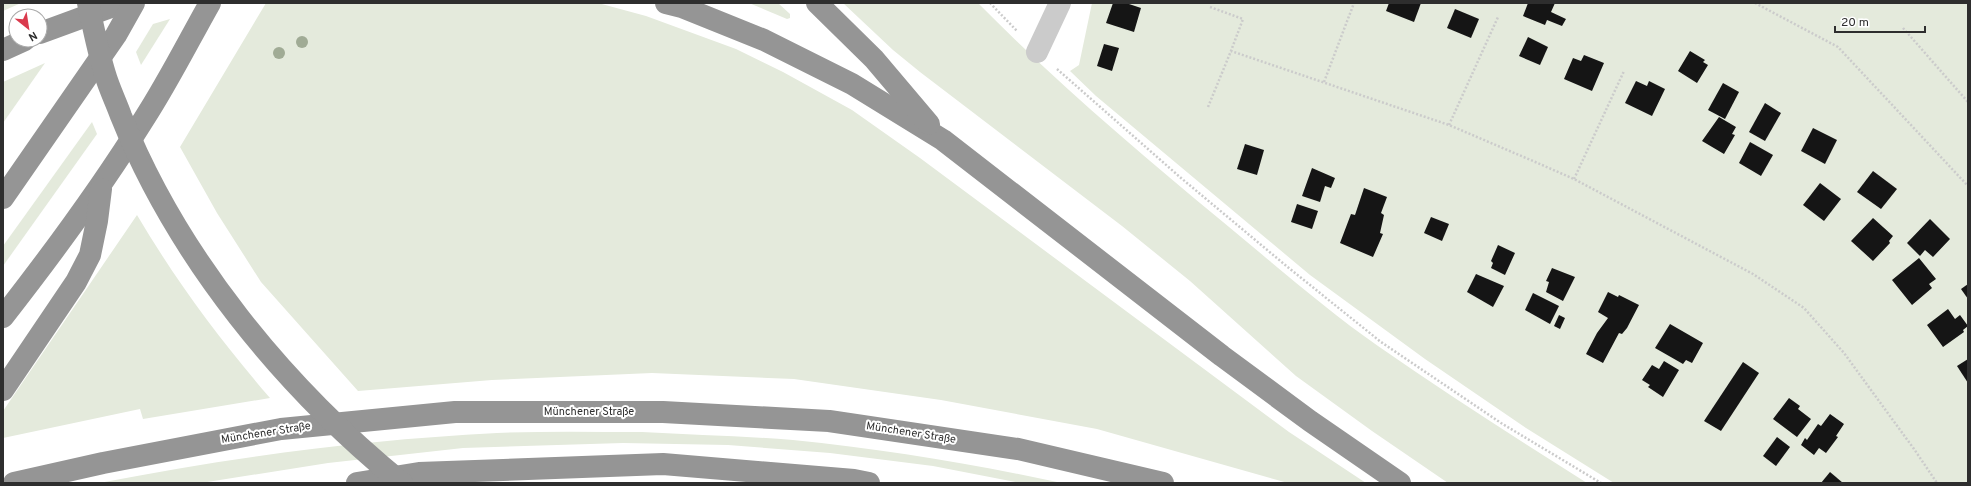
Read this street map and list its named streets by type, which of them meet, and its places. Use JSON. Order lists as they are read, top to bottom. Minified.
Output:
{"streets":{"highway":["Münchener Straße"]},"scale_bar":"20 m","north":"bottom right"}
